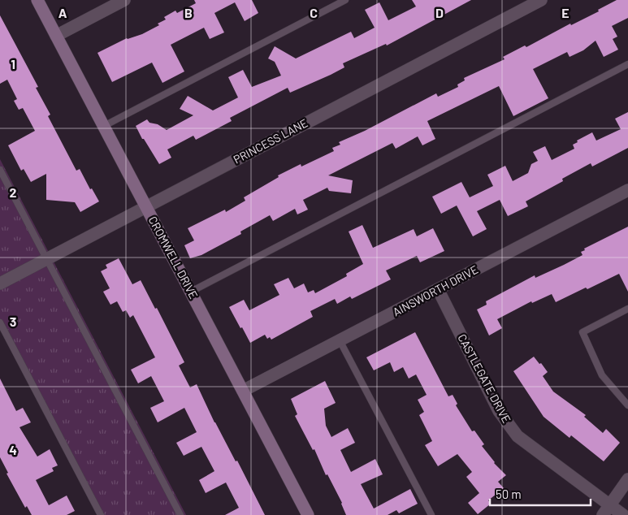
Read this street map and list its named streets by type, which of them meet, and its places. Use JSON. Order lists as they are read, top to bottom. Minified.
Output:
{"streets":{"street":["PRINCESS LANE","CROMWELL DRIVE","AINSWORTH DRIVE","CASTLEGATE DRIVE"]},"crossings":[["PRINCESS LANE","CROMWELL DRIVE"],["CROMWELL DRIVE","AINSWORTH DRIVE"],["AINSWORTH DRIVE","CASTLEGATE DRIVE"]],"scale_bar":"50 m","grid":{"columns":["A","B","C","D","E"],"rows":["1","2","3","4"]}}
